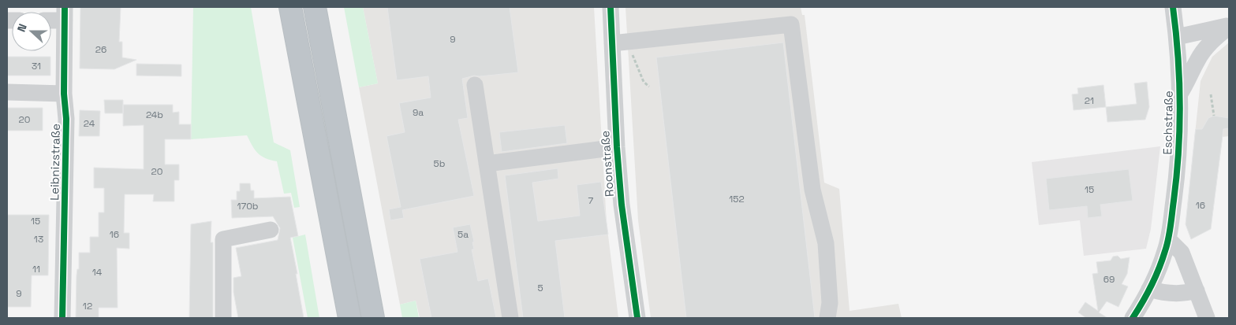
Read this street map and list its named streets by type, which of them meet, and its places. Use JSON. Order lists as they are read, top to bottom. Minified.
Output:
{"streets":{"street":["Eschstraße","Leibnizstraße","Roonstraße"]},"house_numbers":["9","26","31","21","9a","24b","20","24","5b","20","15","152","7","16","170b","15","16","5a","13","11","14","69","5","9","12"],"north":"left"}
